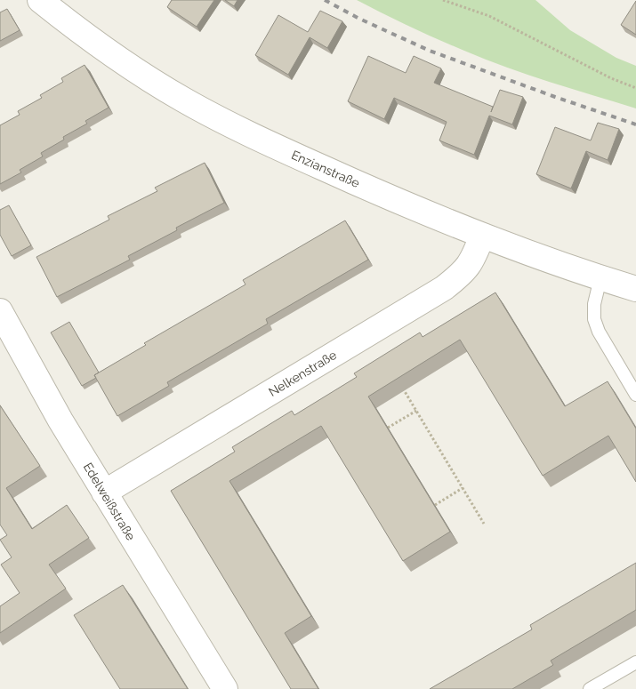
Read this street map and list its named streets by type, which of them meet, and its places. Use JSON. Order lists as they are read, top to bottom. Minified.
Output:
{"streets":{"street":["Enzianstraße","Nelkenstraße","Edelweißstraße"]},"crossings":[["Enzianstraße","Nelkenstraße"],["Nelkenstraße","Edelweißstraße"]]}
